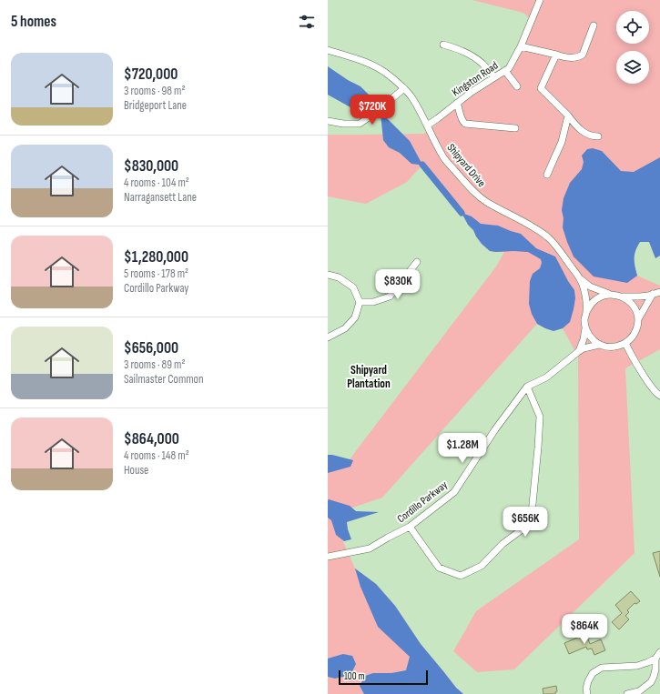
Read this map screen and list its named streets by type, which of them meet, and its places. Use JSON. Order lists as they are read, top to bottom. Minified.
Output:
{"streets":{"street":["Kingston Road","Shipyard Drive","Cordillo Parkway"]},"crossings":[["Kingston Road","Shipyard Drive"],["Shipyard Drive","Cordillo Parkway"]],"districts":["Shipyard Plantation"],"scale_bar":"100 m","page":{"heading":"5 homes","list":[{"name":"$720,000","note":"3 rooms · 98 m² · Bridgeport Lane"},{"name":"$830,000","note":"4 rooms · 104 m² · Narragansett Lane"},{"name":"$1,280,000","note":"5 rooms · 178 m² · Cordillo Parkway"},{"name":"$656,000","note":"3 rooms · 89 m² · Sailmaster Common"},{"name":"$864,000","note":"4 rooms · 148 m² · House"}],"price":["$720K","$830K","$1.28M","$656K","$864K"],"scale":"100 m"}}
